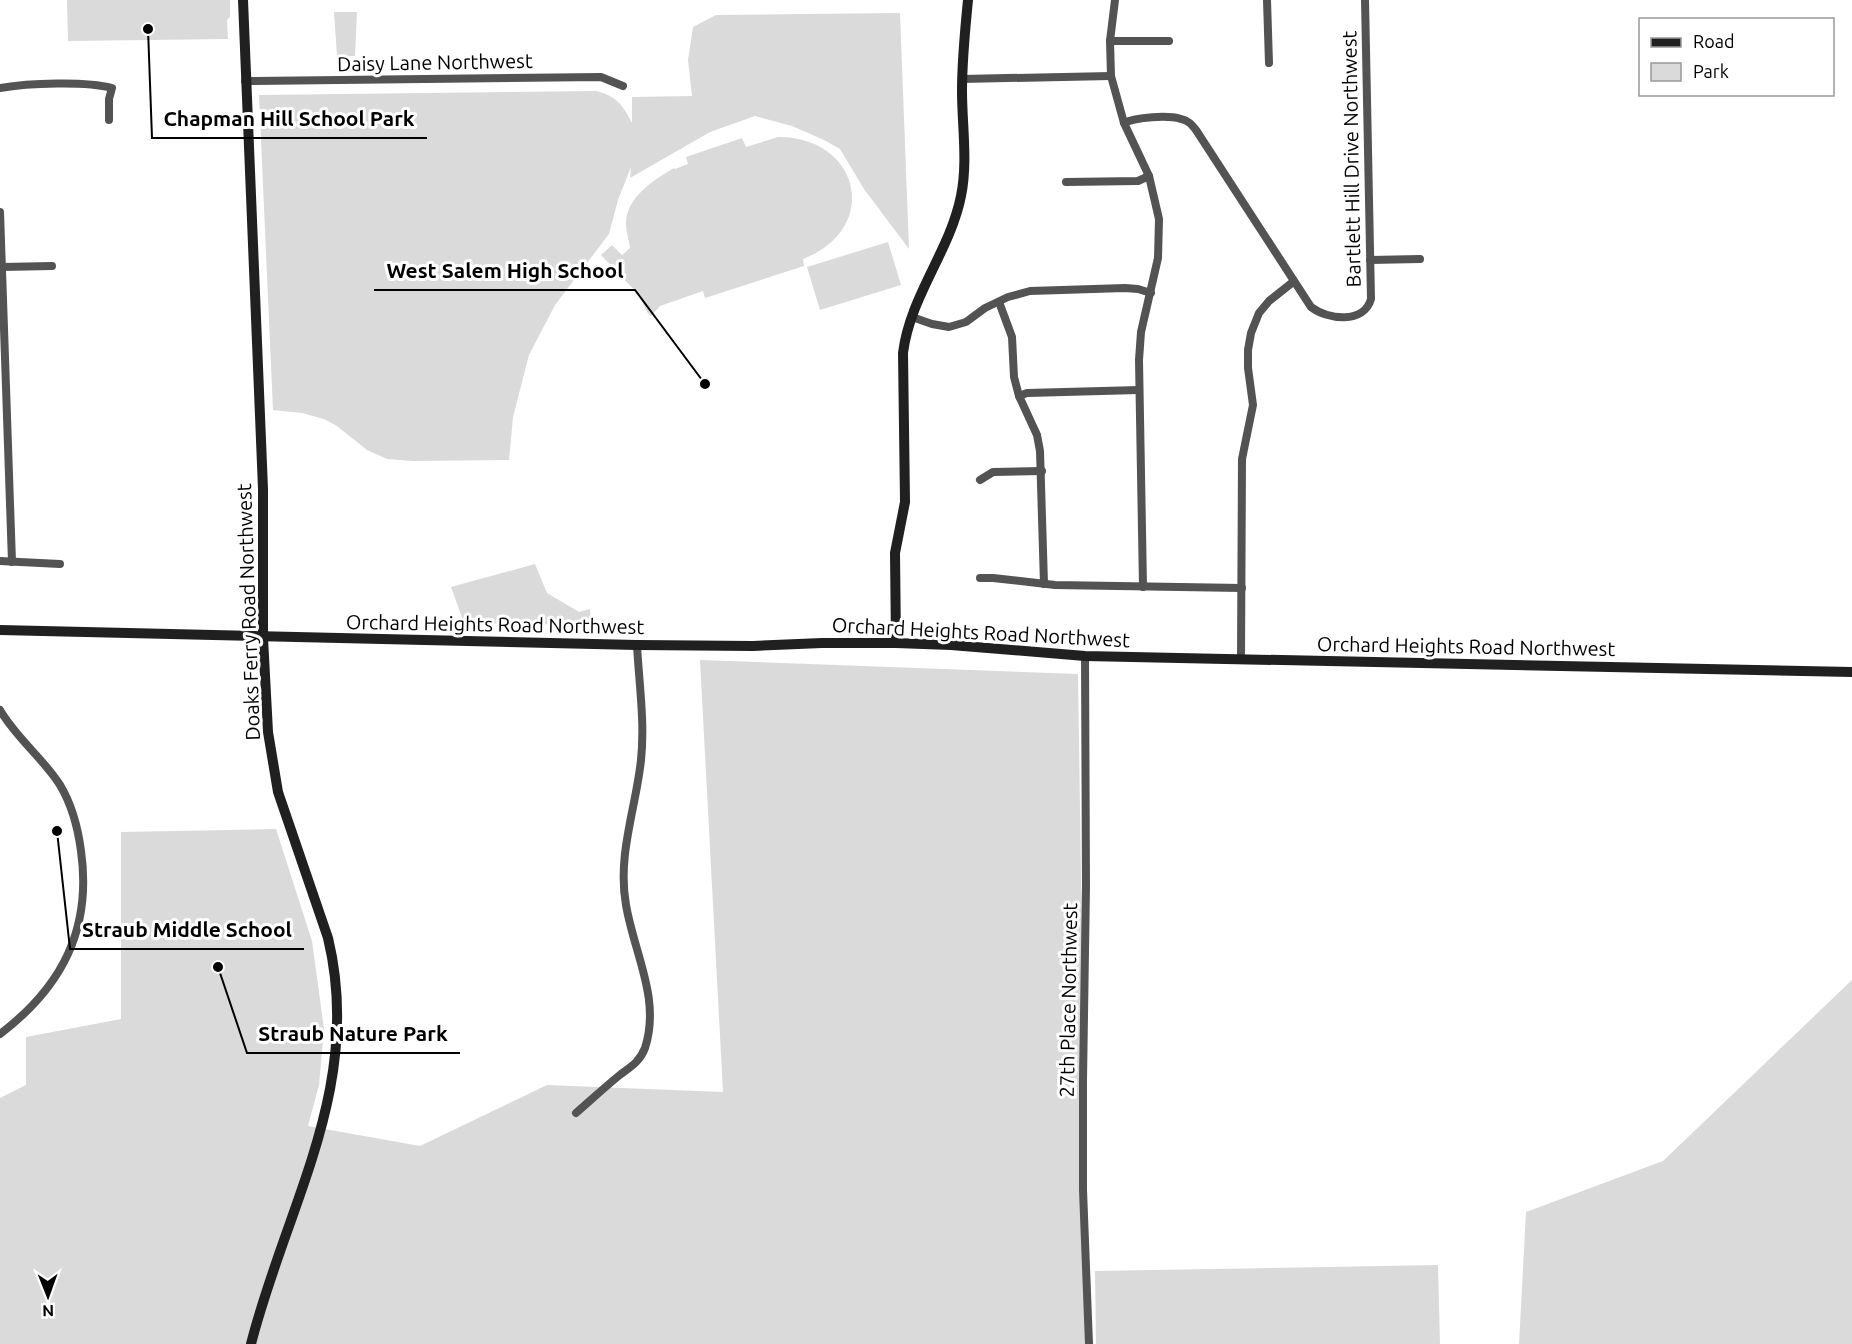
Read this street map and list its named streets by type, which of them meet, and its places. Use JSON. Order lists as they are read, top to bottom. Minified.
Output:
{"streets":{"street":["Daisy Lane Northwest","Bartlett Hill Drive Northwest","Doaks Ferry Road Northwest","Orchard Heights Road Northwest","27th Place Northwest"]},"crossings":[["Daisy Lane Northwest","Doaks Ferry Road Northwest"],["Doaks Ferry Road Northwest","Orchard Heights Road Northwest"],["Orchard Heights Road Northwest","27th Place Northwest"]],"places":["Chapman Hill School Park","West Salem High School","Straub Middle School","Straub Nature Park"],"legend":["Road","Park"],"north":"bottom"}
